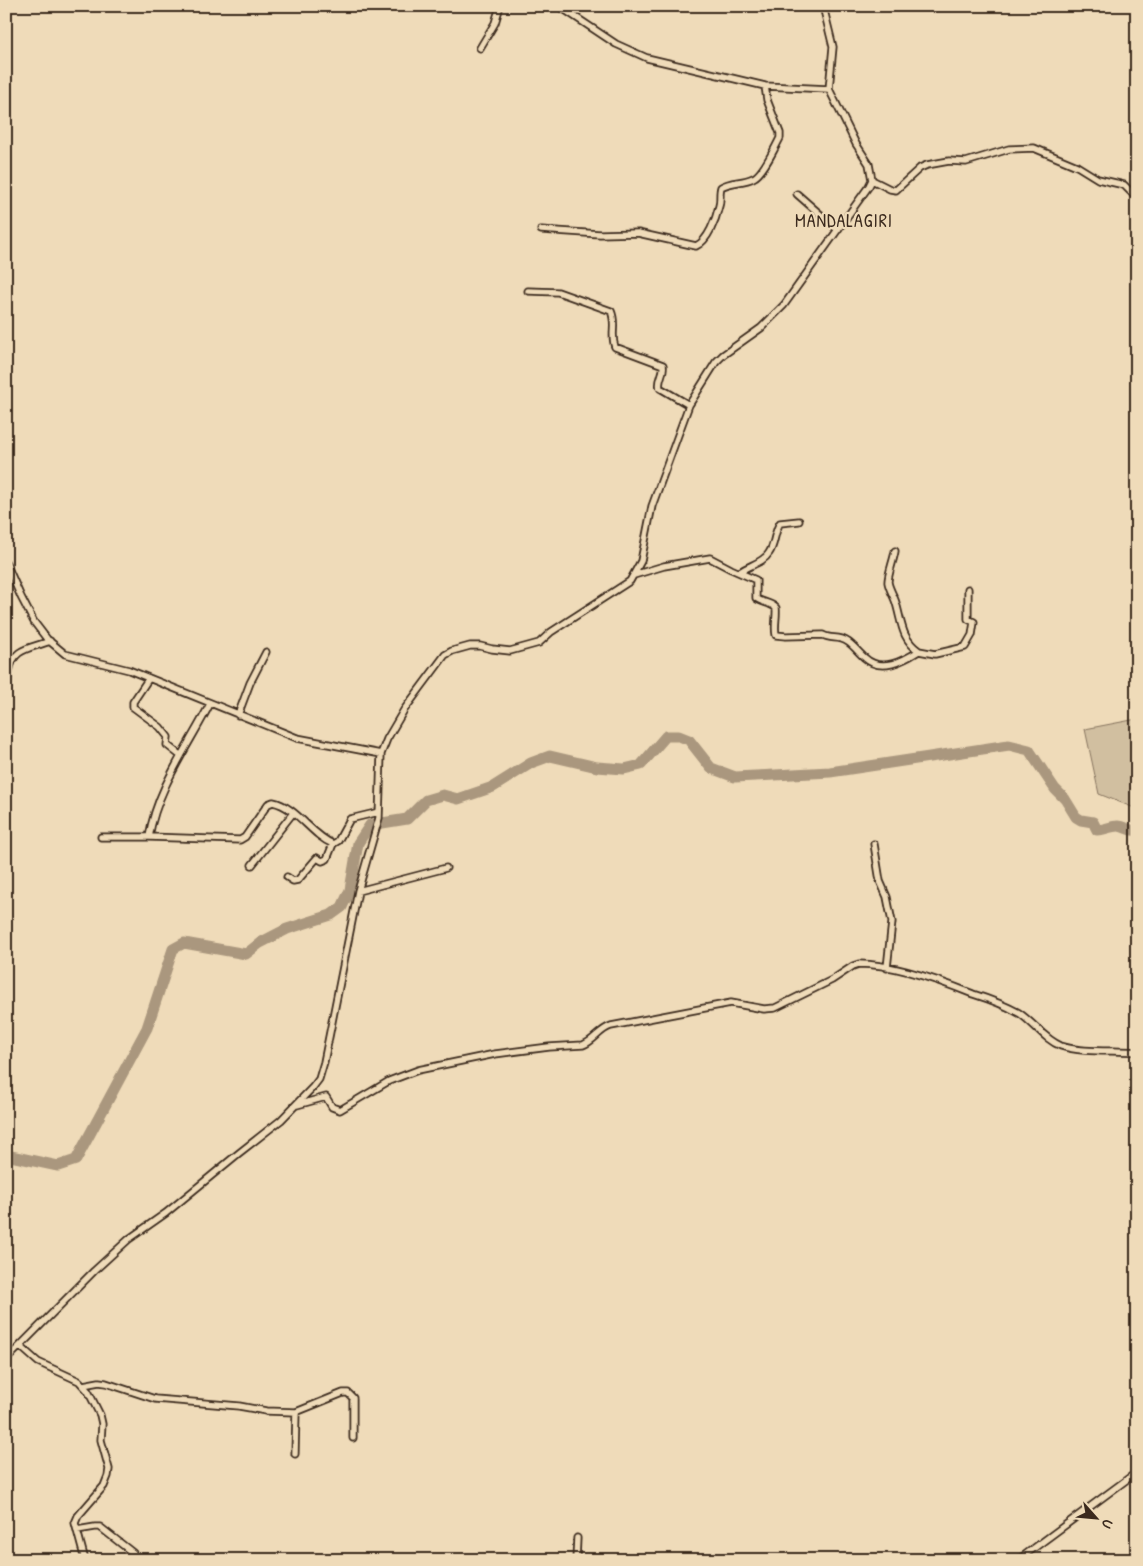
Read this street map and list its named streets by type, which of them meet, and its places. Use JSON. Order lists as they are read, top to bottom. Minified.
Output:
{"districts":["MANDALAGIRI"],"north":"bottom right"}
